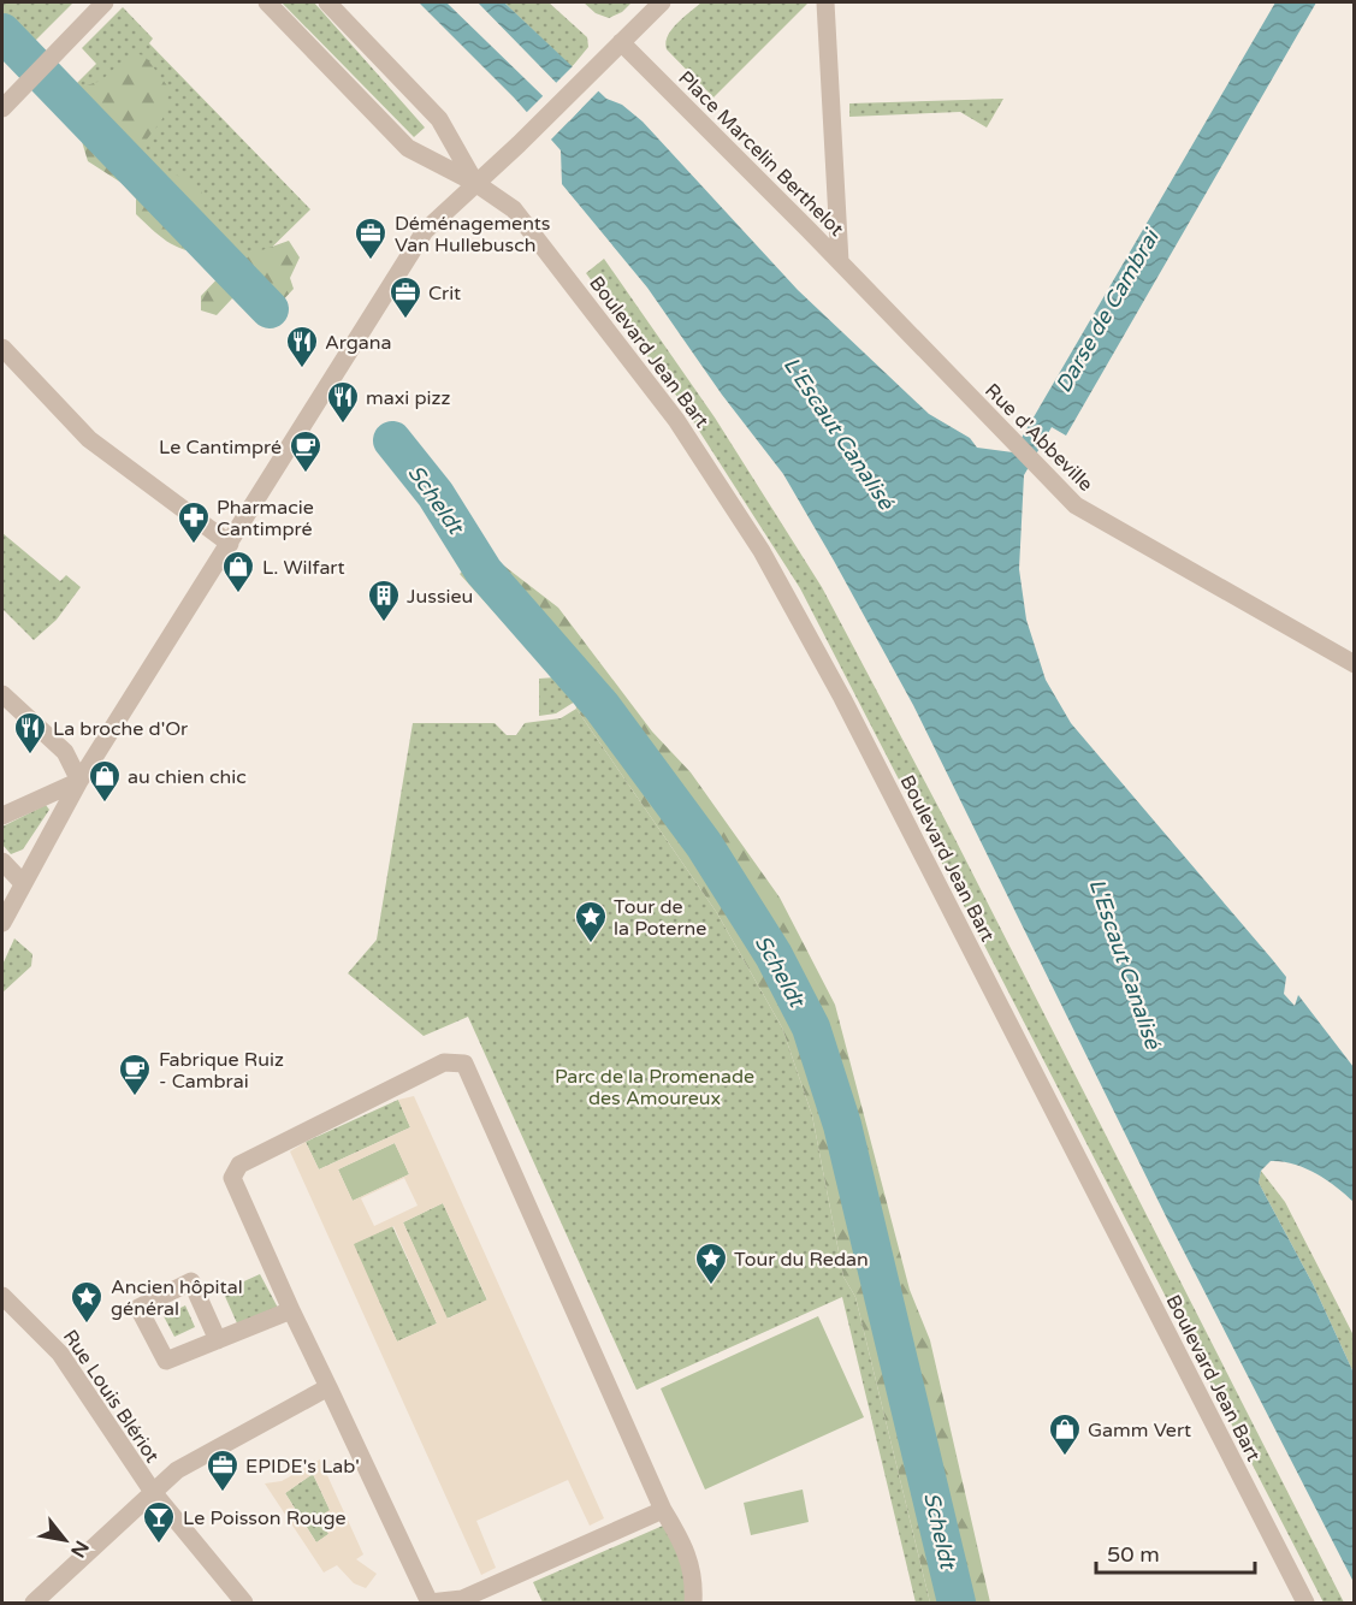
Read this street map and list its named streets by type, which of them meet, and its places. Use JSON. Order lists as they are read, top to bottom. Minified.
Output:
{"streets":{"street":["Place Marcelin Berthelot","Boulevard Jean Bart","Rue d'Abbeville","Rue Louis Blériot"]},"crossings":[["Place Marcelin Berthelot","Rue d'Abbeville"]],"water":["Darse de Cambrai","L'Escaut Canalisé","Scheldt"],"parks":["Parc de la Promenade des Amoureux"],"places":{"office":["Déménagements Van Hullebusch","Crit","EPIDE's Lab'"],"restaurant":["Argana","maxi pizz","La broche d'Or"],"cafe":["Le Cantimpré","Fabrique Ruiz - Cambrai"],"pharmacy":["Pharmacie Cantimpré"],"shop":["L. Wilfart","au chien chic","Gamm Vert"],"building":["Jussieu"],"place":["Tour de la Poterne","Tour du Redan","Ancien hôpital général"],"bar":["Le Poisson Rouge"]},"scale_bar":"50 m","north":"bottom right"}
